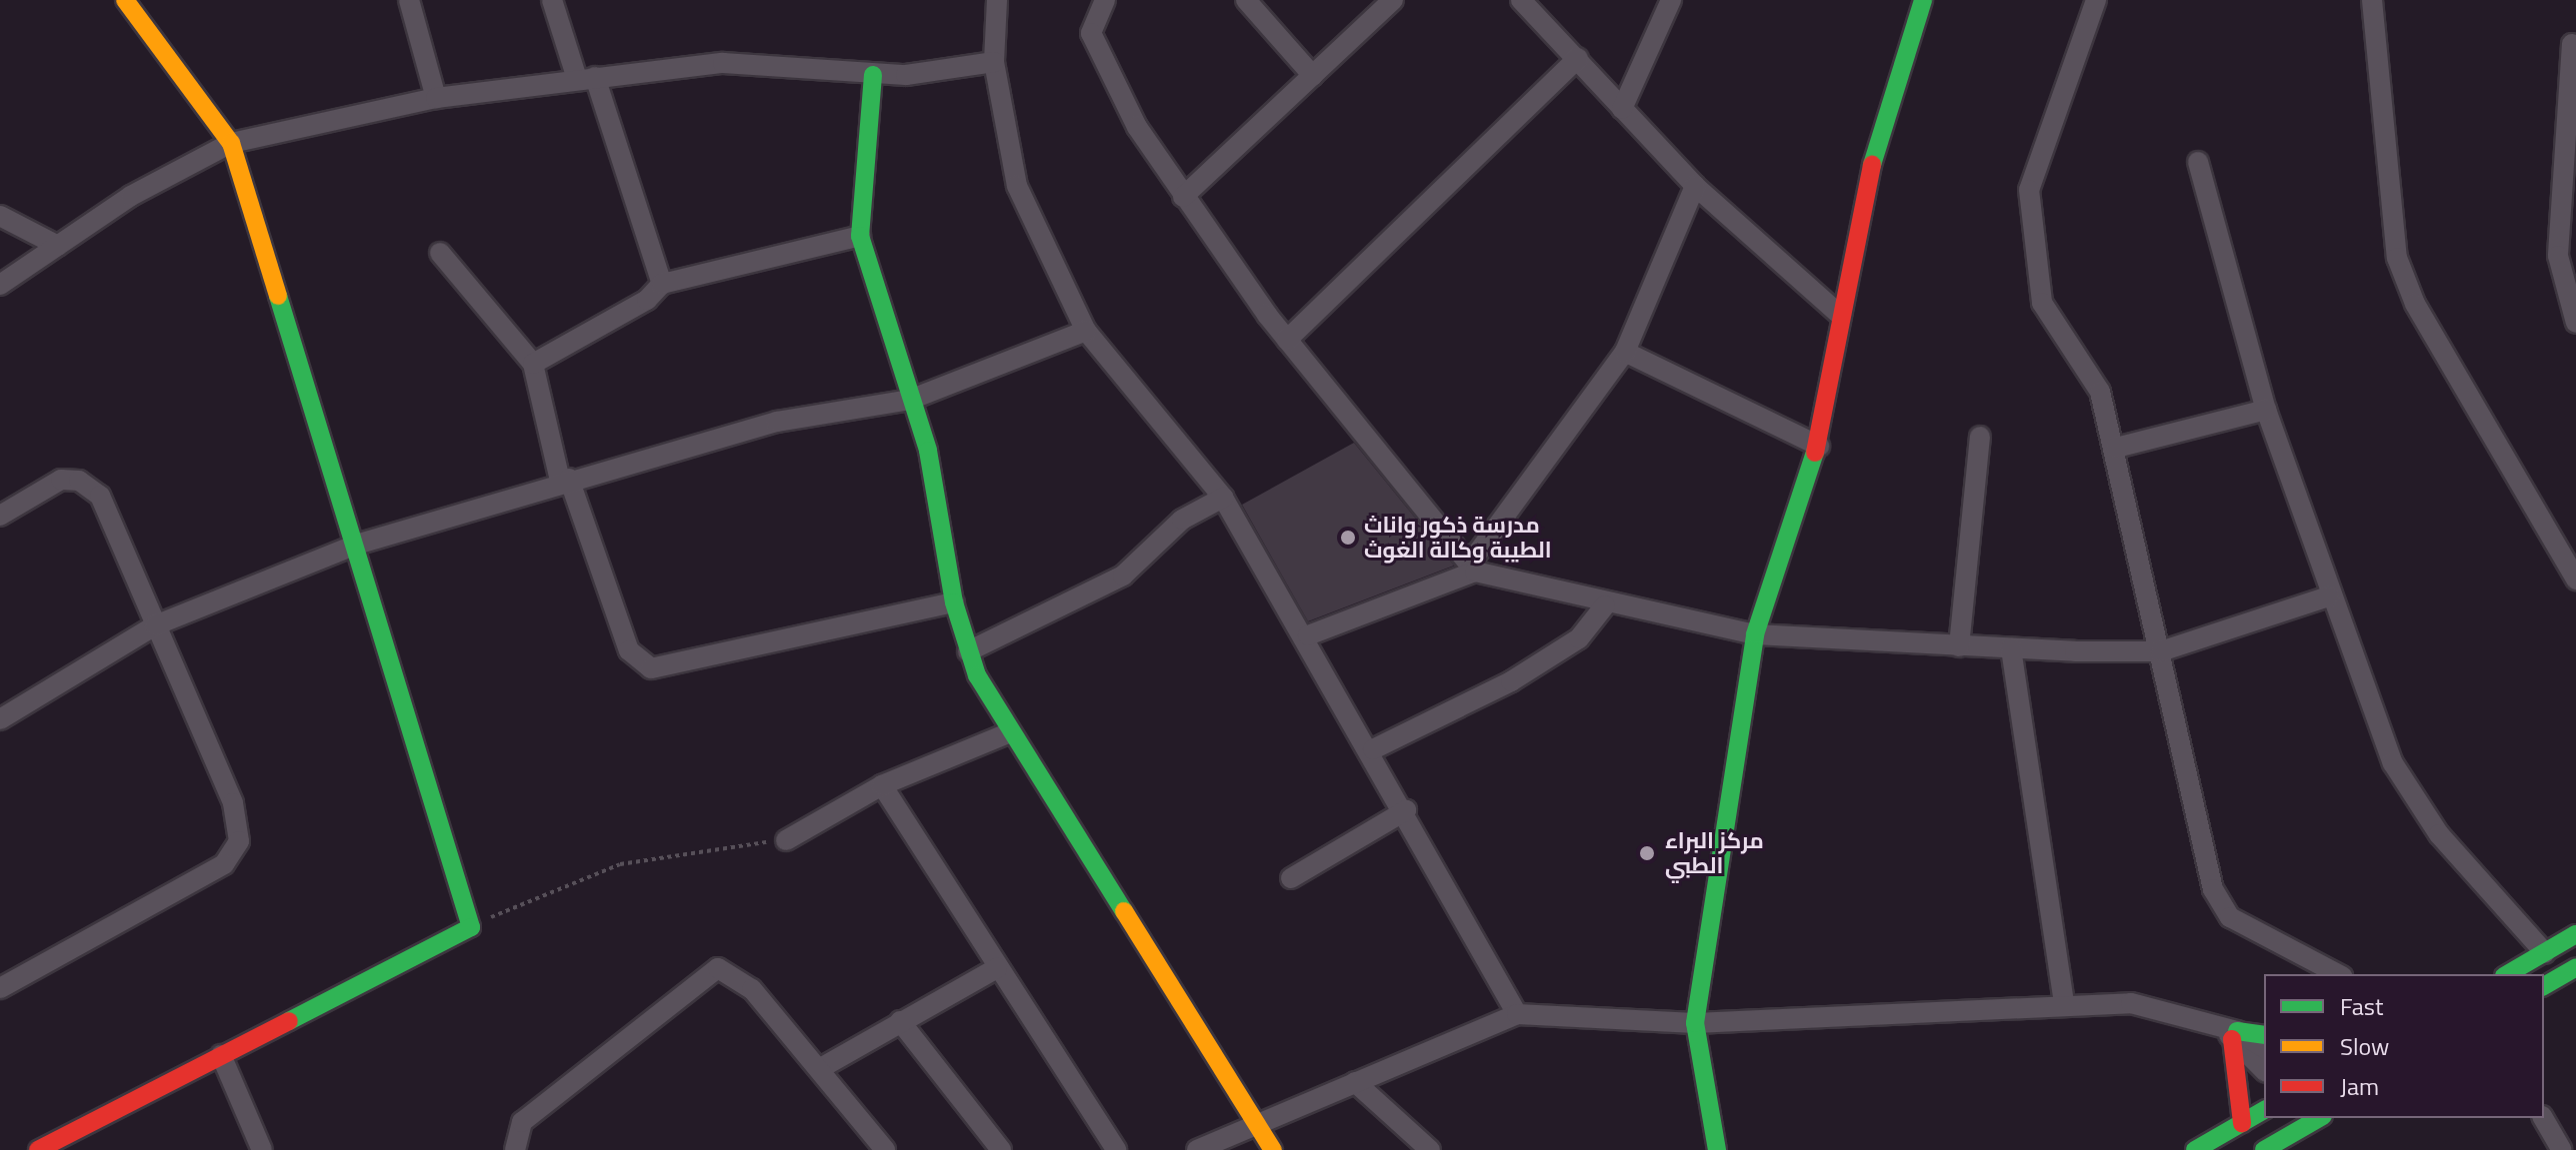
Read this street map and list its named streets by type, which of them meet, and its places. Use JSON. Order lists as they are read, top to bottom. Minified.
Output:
{"places":["مدرسة ذكور واناث الطيبة وكالة الغوث","مركز البراء الطبي"],"legend":["Fast","Slow","Jam"]}
